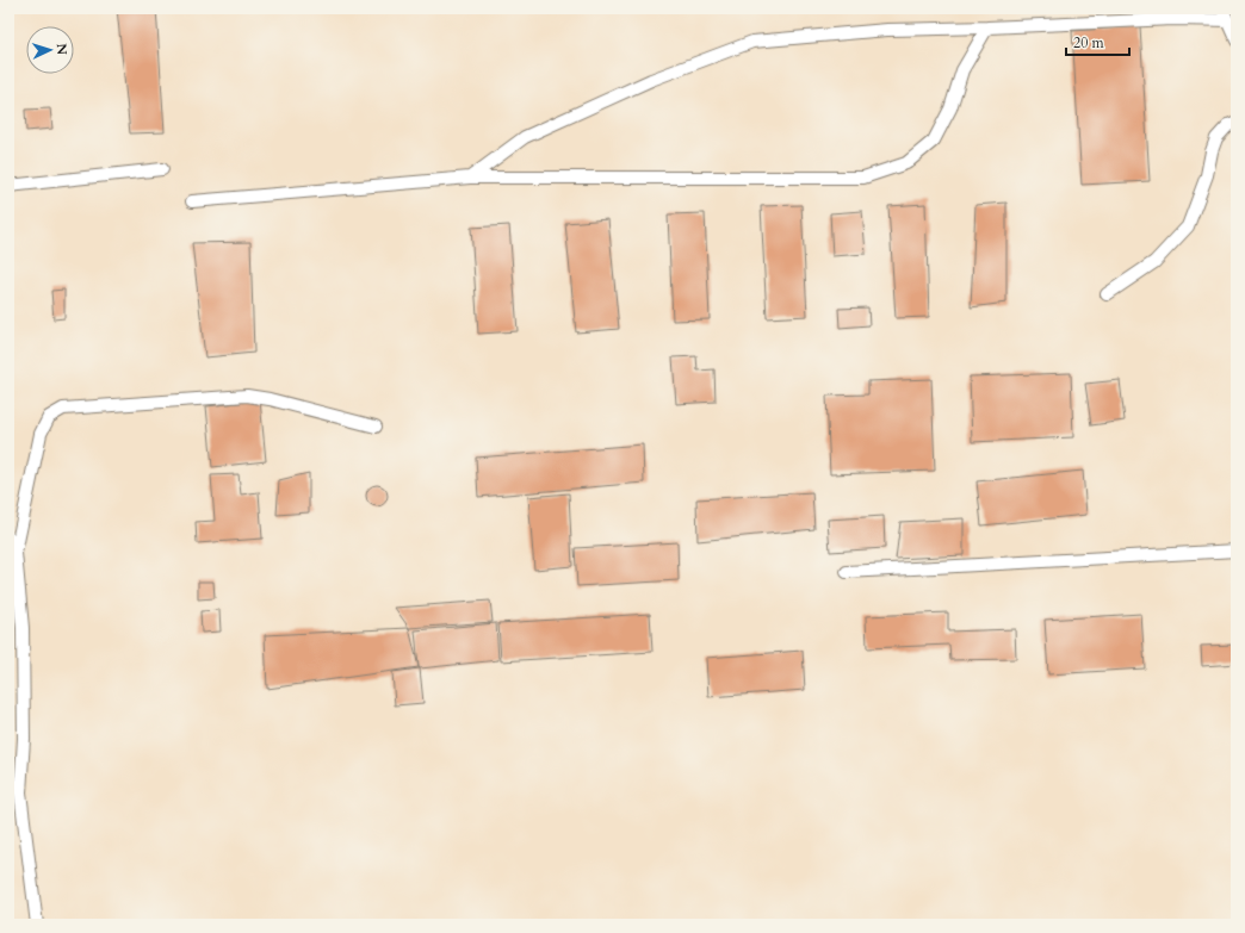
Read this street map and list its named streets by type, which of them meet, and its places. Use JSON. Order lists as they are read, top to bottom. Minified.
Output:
{"scale_bar":"20 m","north":"right"}
